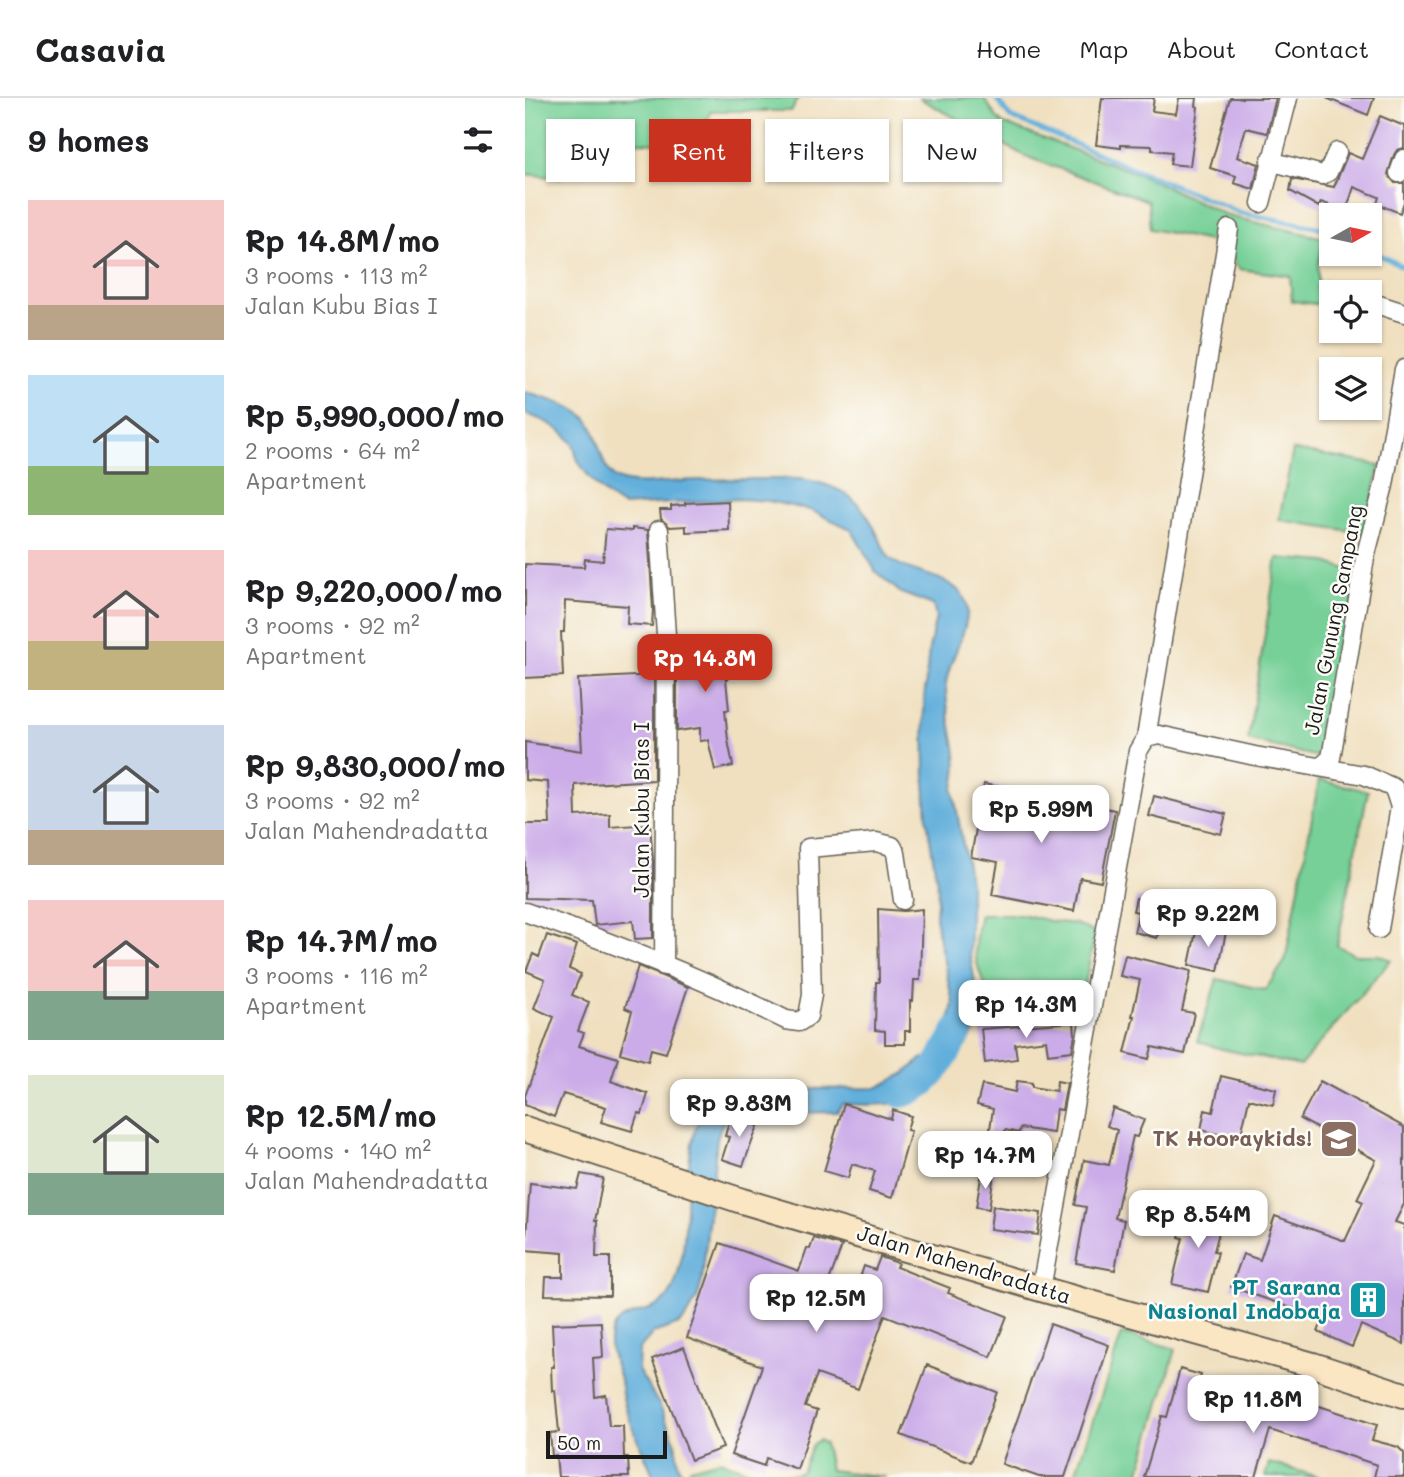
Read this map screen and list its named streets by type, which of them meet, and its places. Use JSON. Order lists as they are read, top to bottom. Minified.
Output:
{"streets":{"main road":["Jalan Mahendradatta"],"street":["Jalan Gunung Sampang","Jalan Kubu Bias I"]},"places":{"school or university":["TK Hooraykids!"],"building":["PT Sarana Nasional Indobaja"]},"scale_bar":"50 m","north":"right","page":{"header":"Casavia","nav":["Home","Map","About","Contact"],"heading":"9 homes","chip":["Buy","Rent","Filters","New"],"list":[{"name":"Rp 14.8M/mo","note":"3 rooms · 113 m² · Jalan Kubu Bias I"},{"name":"Rp 5,990,000/mo","note":"2 rooms · 64 m² · Apartment"},{"name":"Rp 9,220,000/mo","note":"3 rooms · 92 m² · Apartment"},{"name":"Rp 9,830,000/mo","note":"3 rooms · 92 m² · Jalan Mahendradatta"},{"name":"Rp 14.7M/mo","note":"3 rooms · 116 m² · Apartment"},{"name":"Rp 12.5M/mo","note":"4 rooms · 140 m² · Jalan Mahendradatta"}],"price":["Rp 14.8M","Rp 5.99M","Rp 9.22M","Rp 14.3M","Rp 9.83M","Rp 14.7M","Rp 8.54M","Rp 12.5M","Rp 11.8M"],"scale":"50 m"}}
